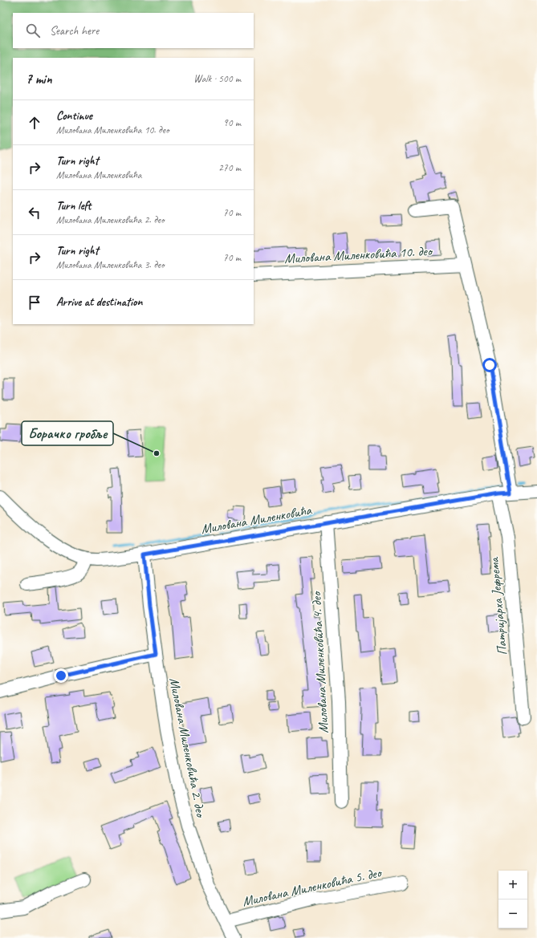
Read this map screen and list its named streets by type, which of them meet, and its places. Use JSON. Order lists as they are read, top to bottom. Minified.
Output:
{"streets":{"street":["Милована Миленковића 10. део","Милована Миленковића","Патријарха Јефрема","Милована Миленковића 4. део","Милована Миленковића 2. део","Милована Миленковића 5. део"]},"crossings":[["Милована Миленковића","Патријарха Јефрема"],["Милована Миленковића","Милована Миленковића 4. део"],["Милована Миленковића","Милована Миленковића 2. део"],["Милована Миленковића 2. део","Милована Миленковића 5. део"]],"places":["Борачко гробље"],"page":{"search":"Search here","heading":["7 min","Walk · 500 m"],"list":[["Continue","Милована Миленковића 10. део","90 m"],["Turn right","Милована Миленковића","270 m"],["Turn left","Милована Миленковића 2. део","70 m"],["Turn right","Милована Миленковића 3. део","70 m"],"Arrive at destination"],"map_buttons":["+","−"]}}
